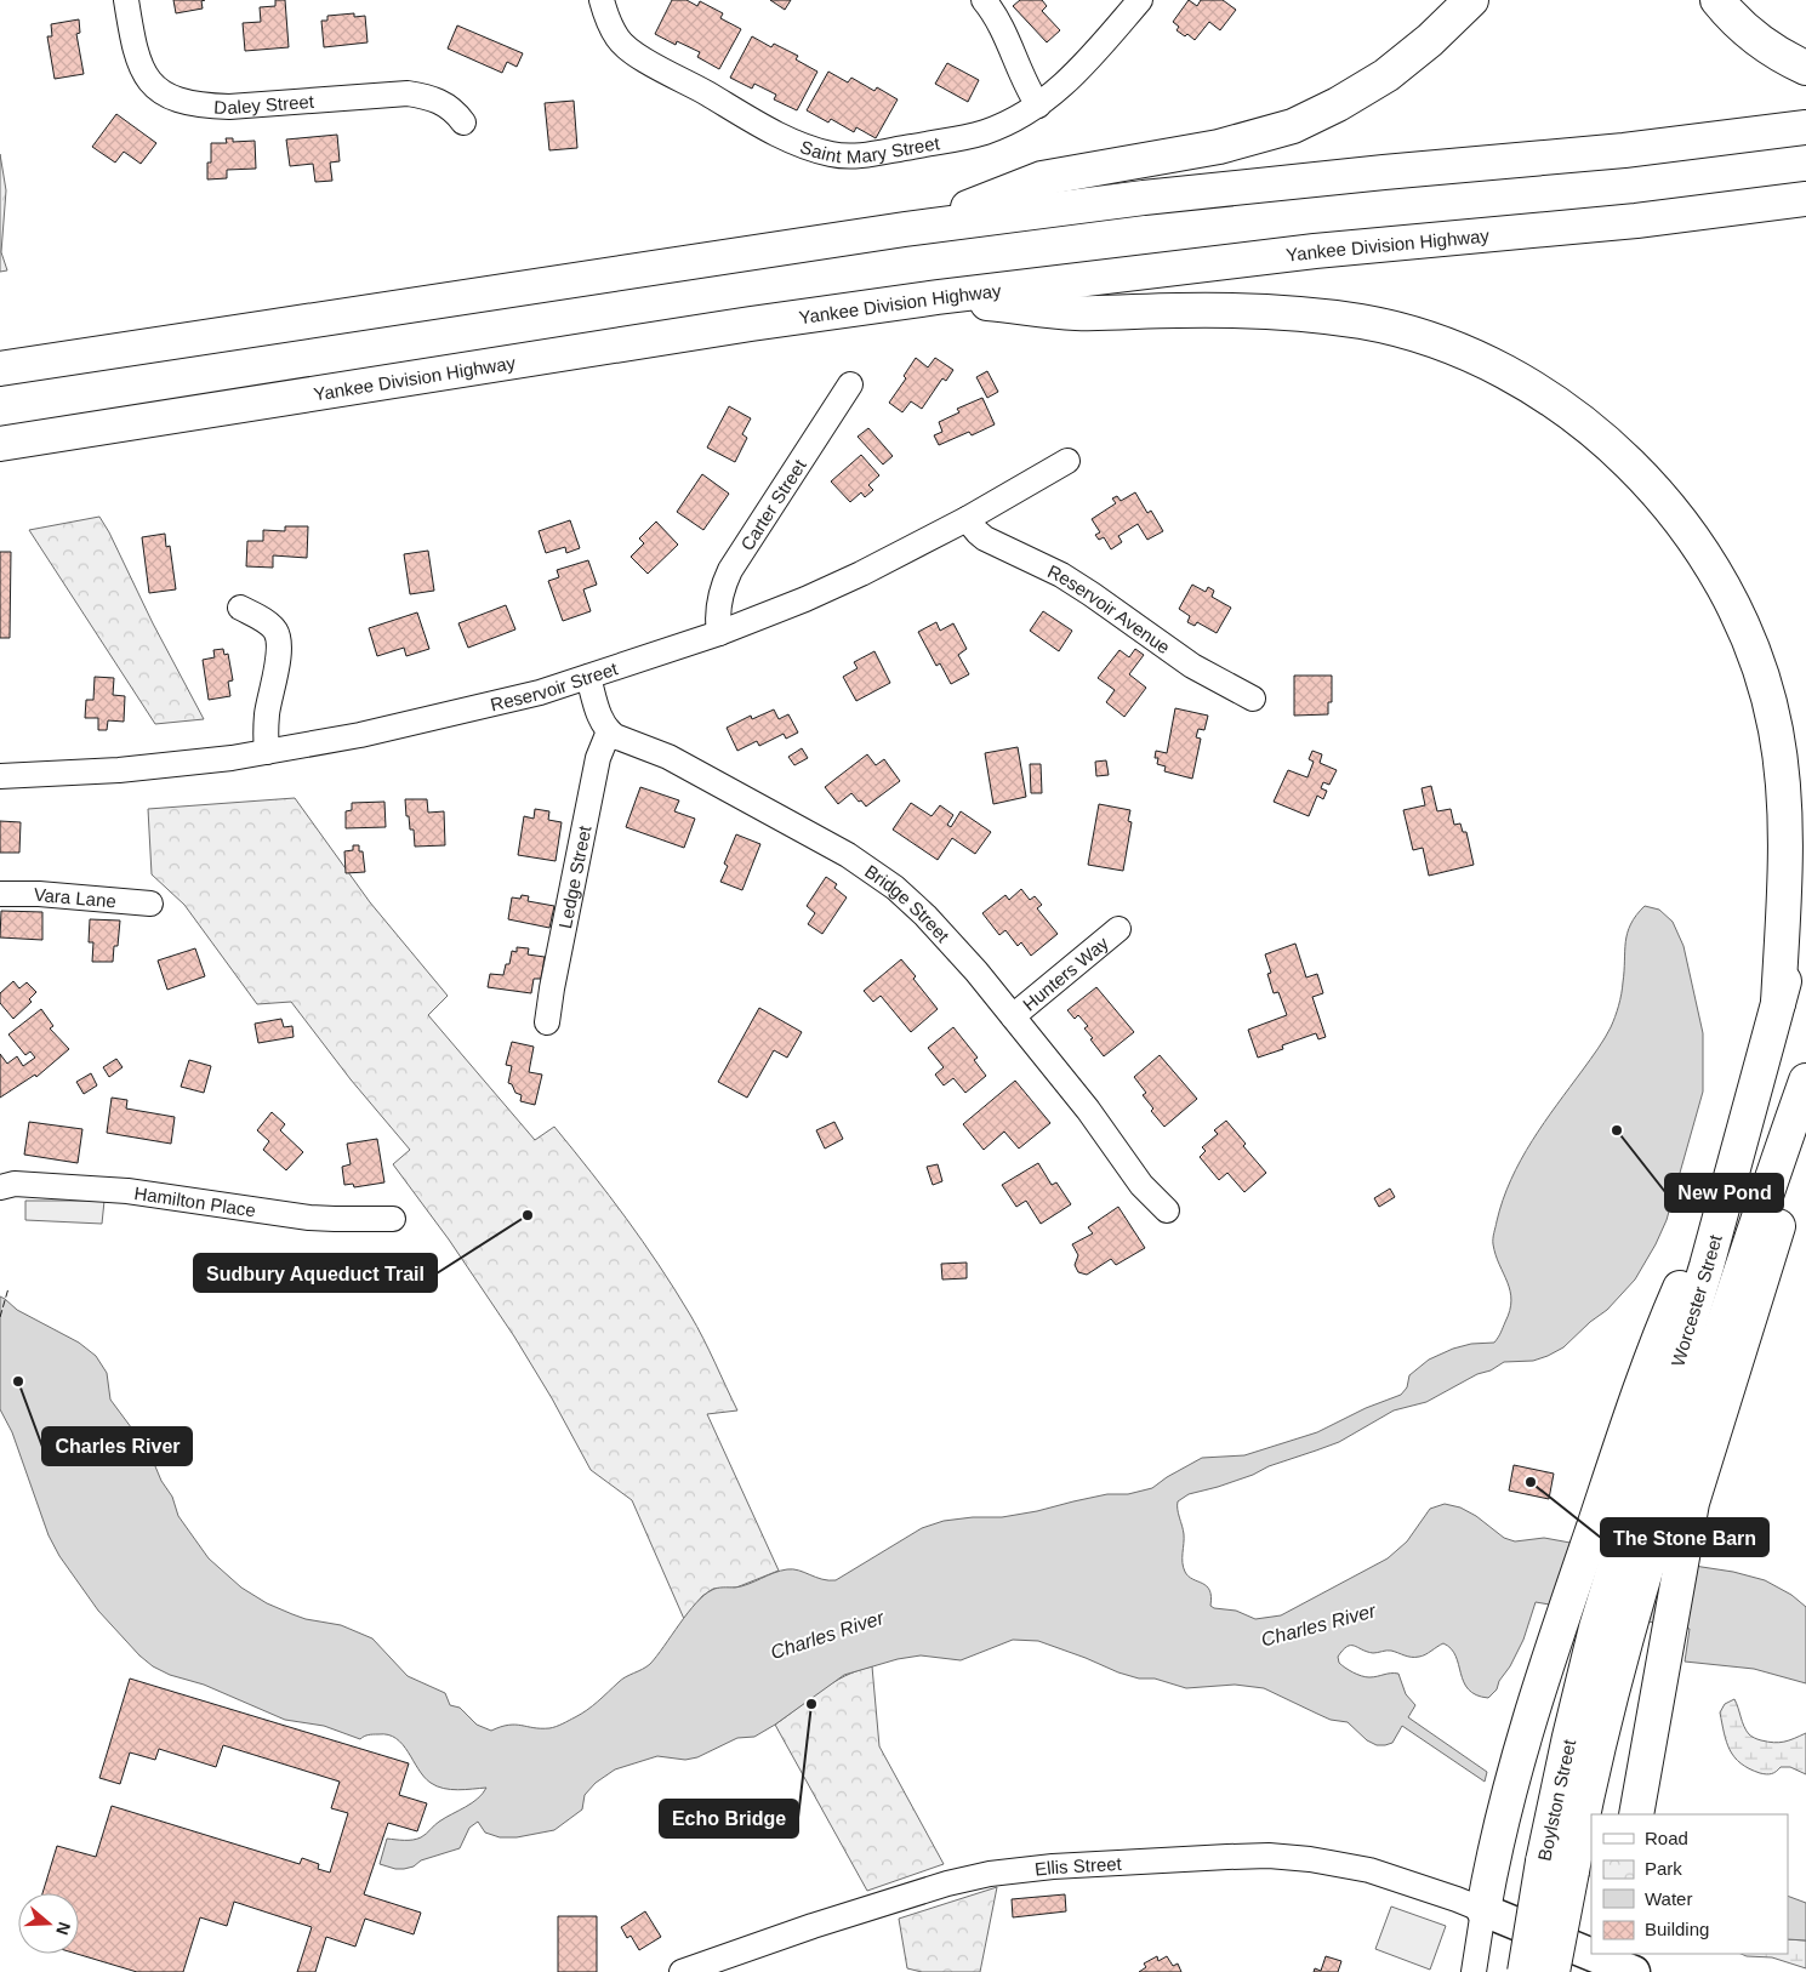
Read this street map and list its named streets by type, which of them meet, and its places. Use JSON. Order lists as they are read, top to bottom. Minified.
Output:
{"streets":{"highway":["Yankee Division Highway","Worcester Street","Boylston Street"],"street":["Daley Street","Saint Mary Street","Carter Street","Reservoir Avenue","Reservoir Street","Ledge Street","Vara Lane","Bridge Street","Hunters Way","Hamilton Place","Ellis Street"]},"crossings":[["Carter Street","Reservoir Street"],["Reservoir Avenue","Reservoir Street"],["Ledge Street","Bridge Street"],["Bridge Street","Hunters Way"],["Worcester Street","Boylston Street"]],"water":["Charles River"],"places":["New Pond","Sudbury Aqueduct Trail","Charles River","The Stone Barn","Echo Bridge"],"legend":["Road","Park","Water","Building"],"north":"right"}
